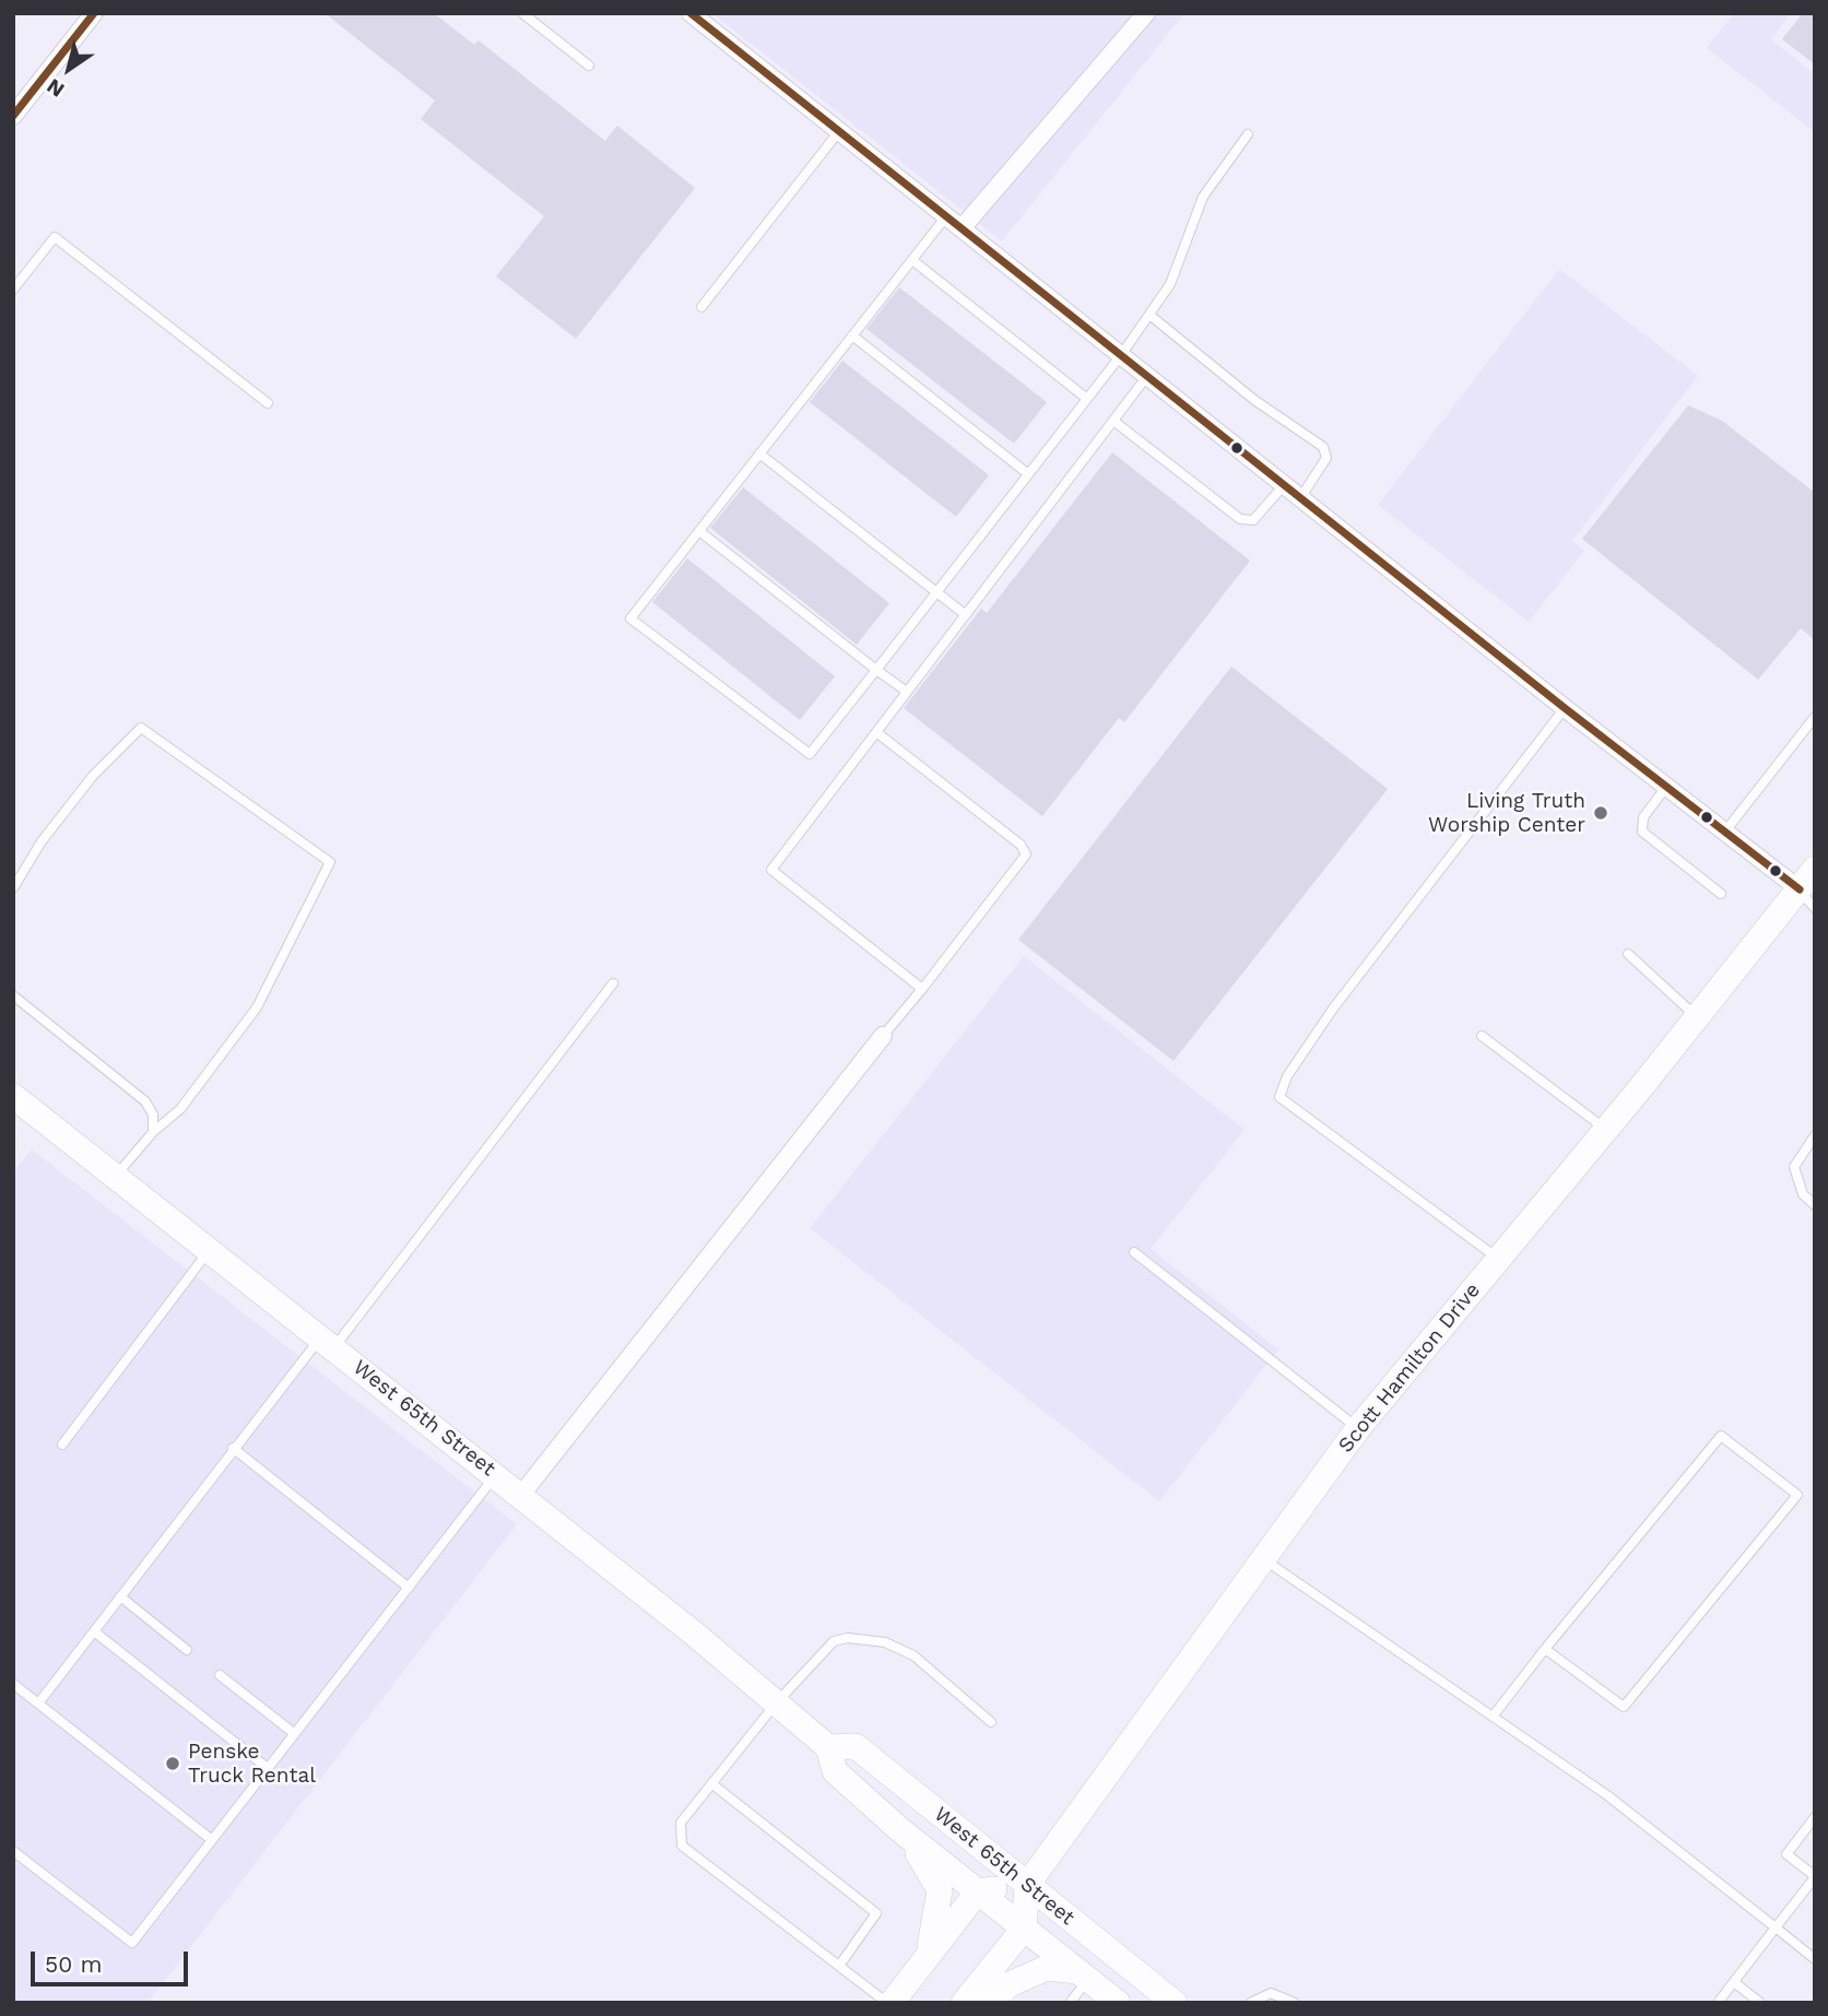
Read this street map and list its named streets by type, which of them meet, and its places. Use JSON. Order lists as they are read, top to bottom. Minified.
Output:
{"streets":{"main road":["Scott Hamilton Drive","West 65th Street"]},"crossings":[["Scott Hamilton Drive","West 65th Street"]],"places":["Living Truth Worship Center","Penske Truck Rental"],"scale_bar":"50 m","north":"bottom left"}
